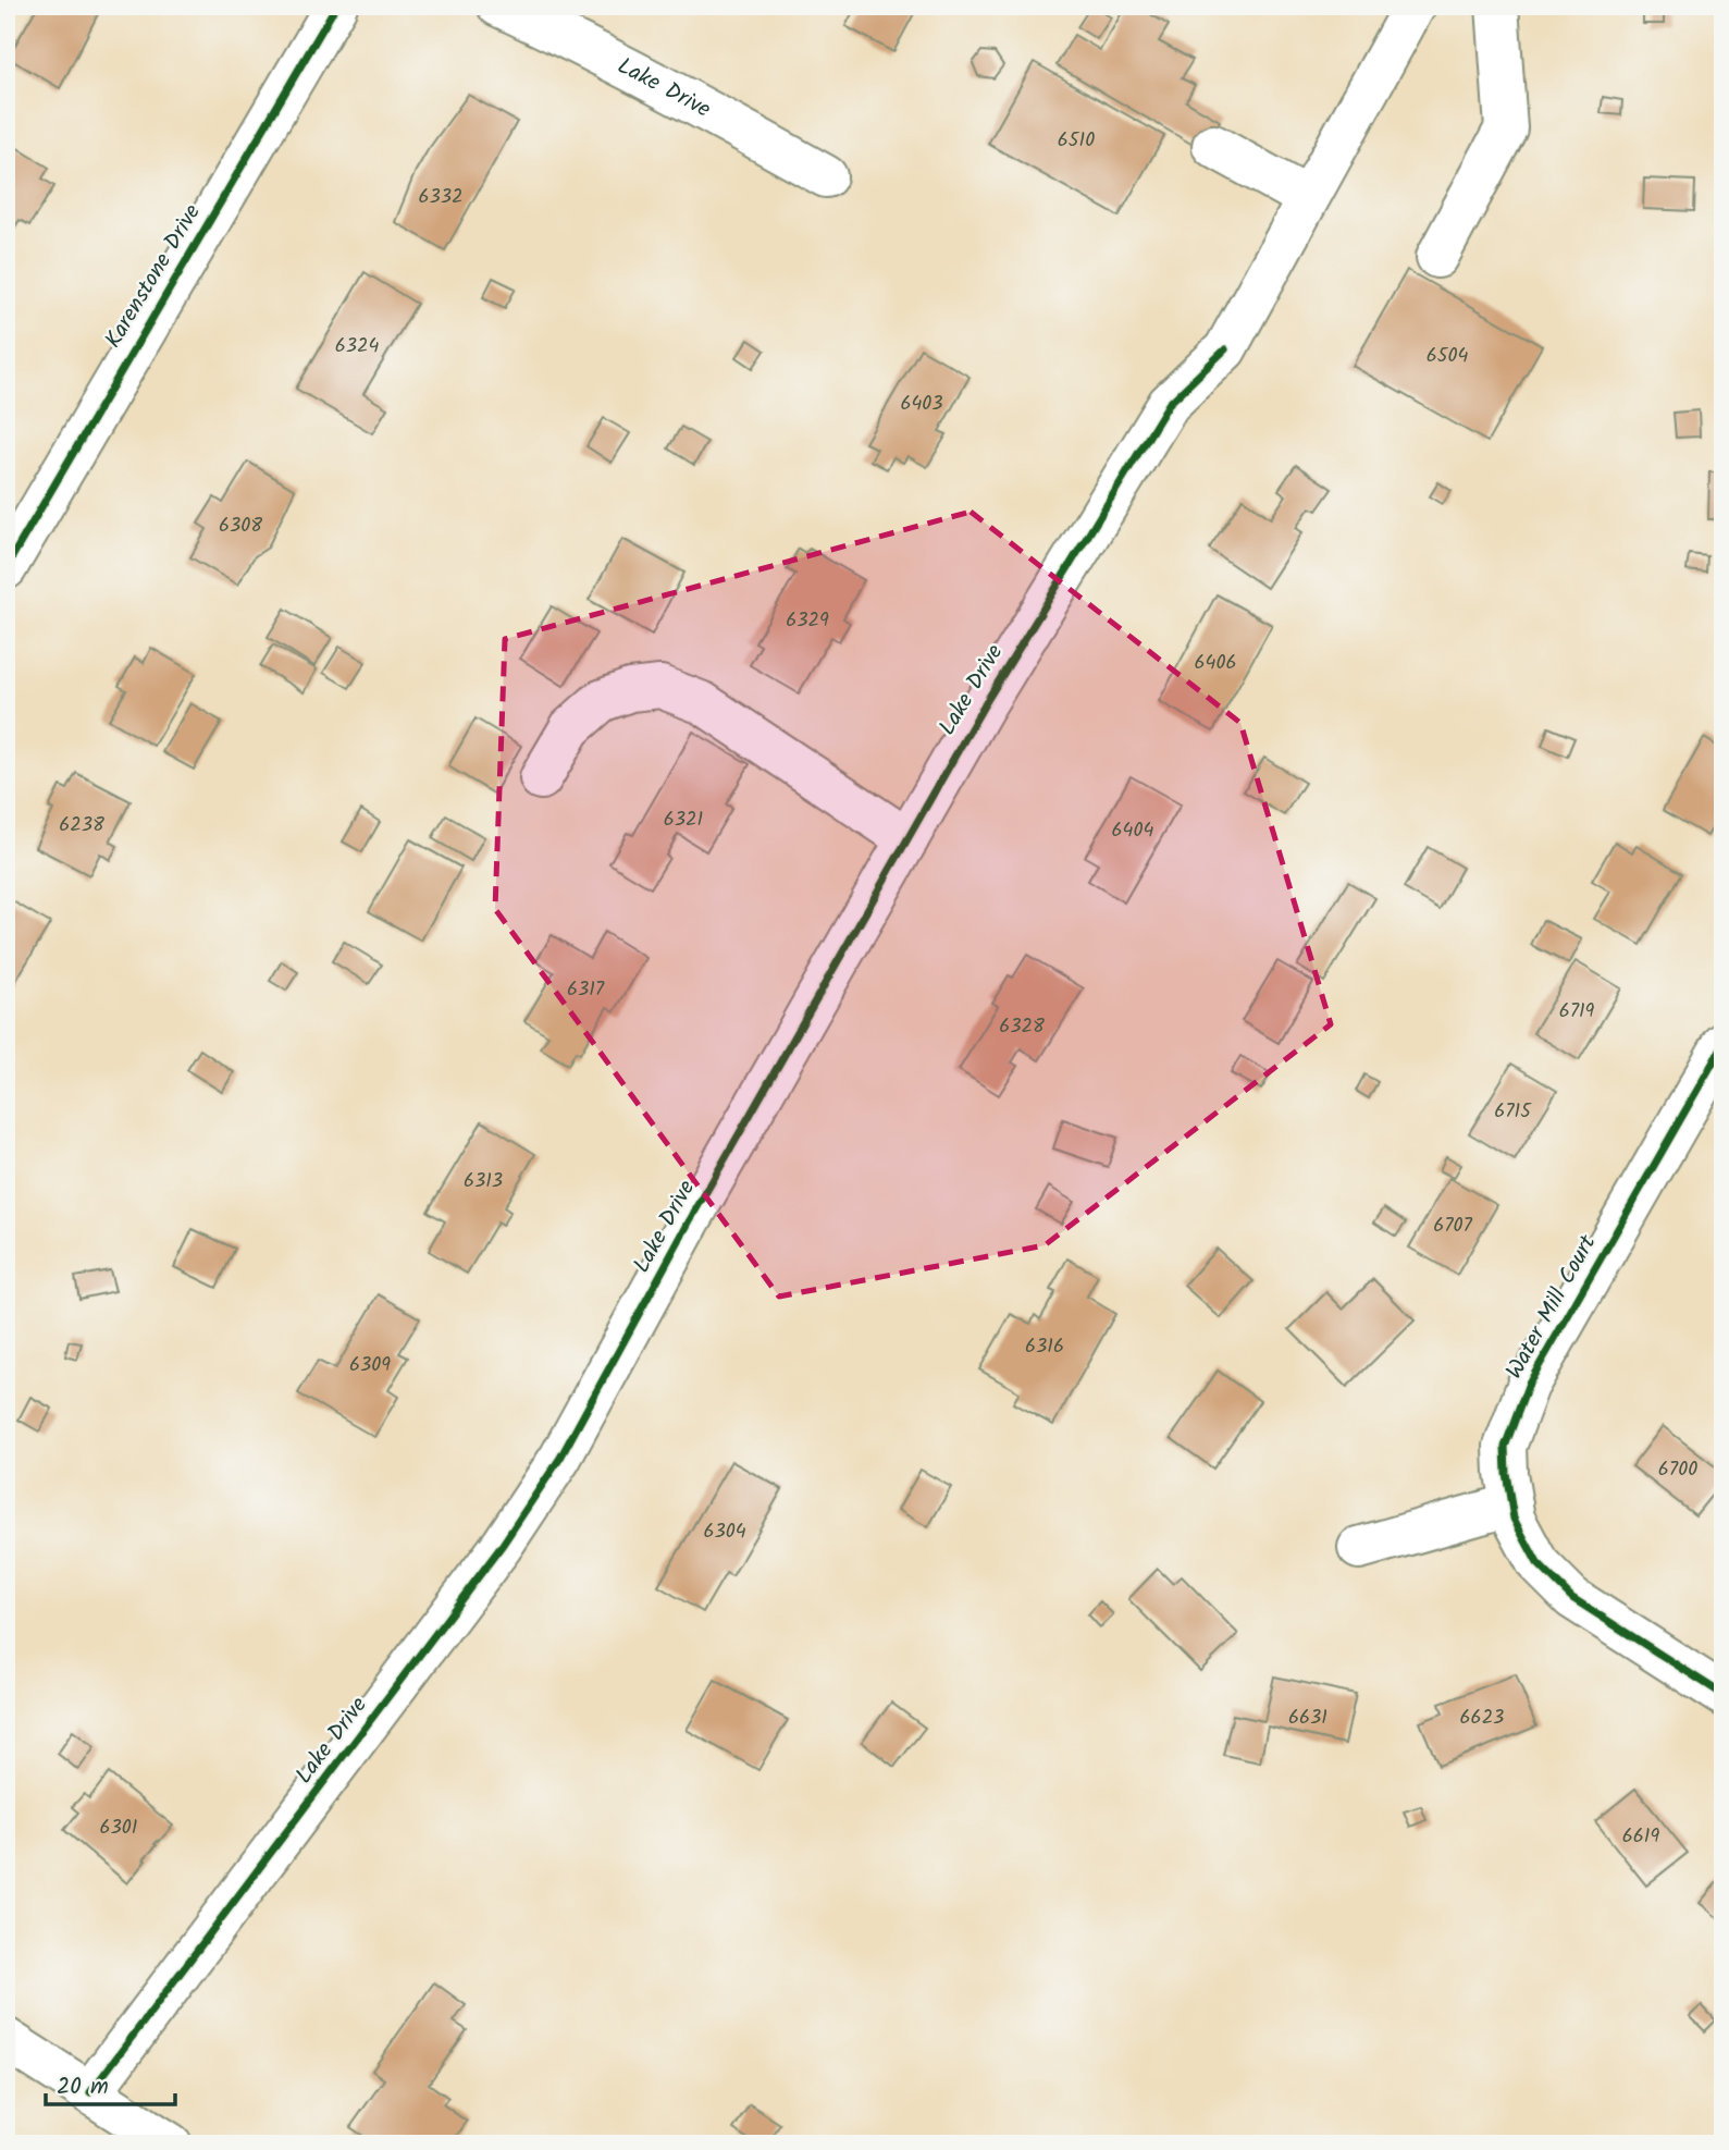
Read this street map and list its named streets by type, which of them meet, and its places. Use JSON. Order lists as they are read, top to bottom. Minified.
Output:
{"streets":{"street":["Lake Drive","Karenstone Drive","Water Mill Court"]},"house_numbers":["6510","6332","6324","6504","6403","6308","6329","6406","6321","6238","6404","6317","6719","6328","6715","6313","6707","6316","6309","6700","6304","6631","6623","6301","6619"],"scale_bar":"20 m"}
